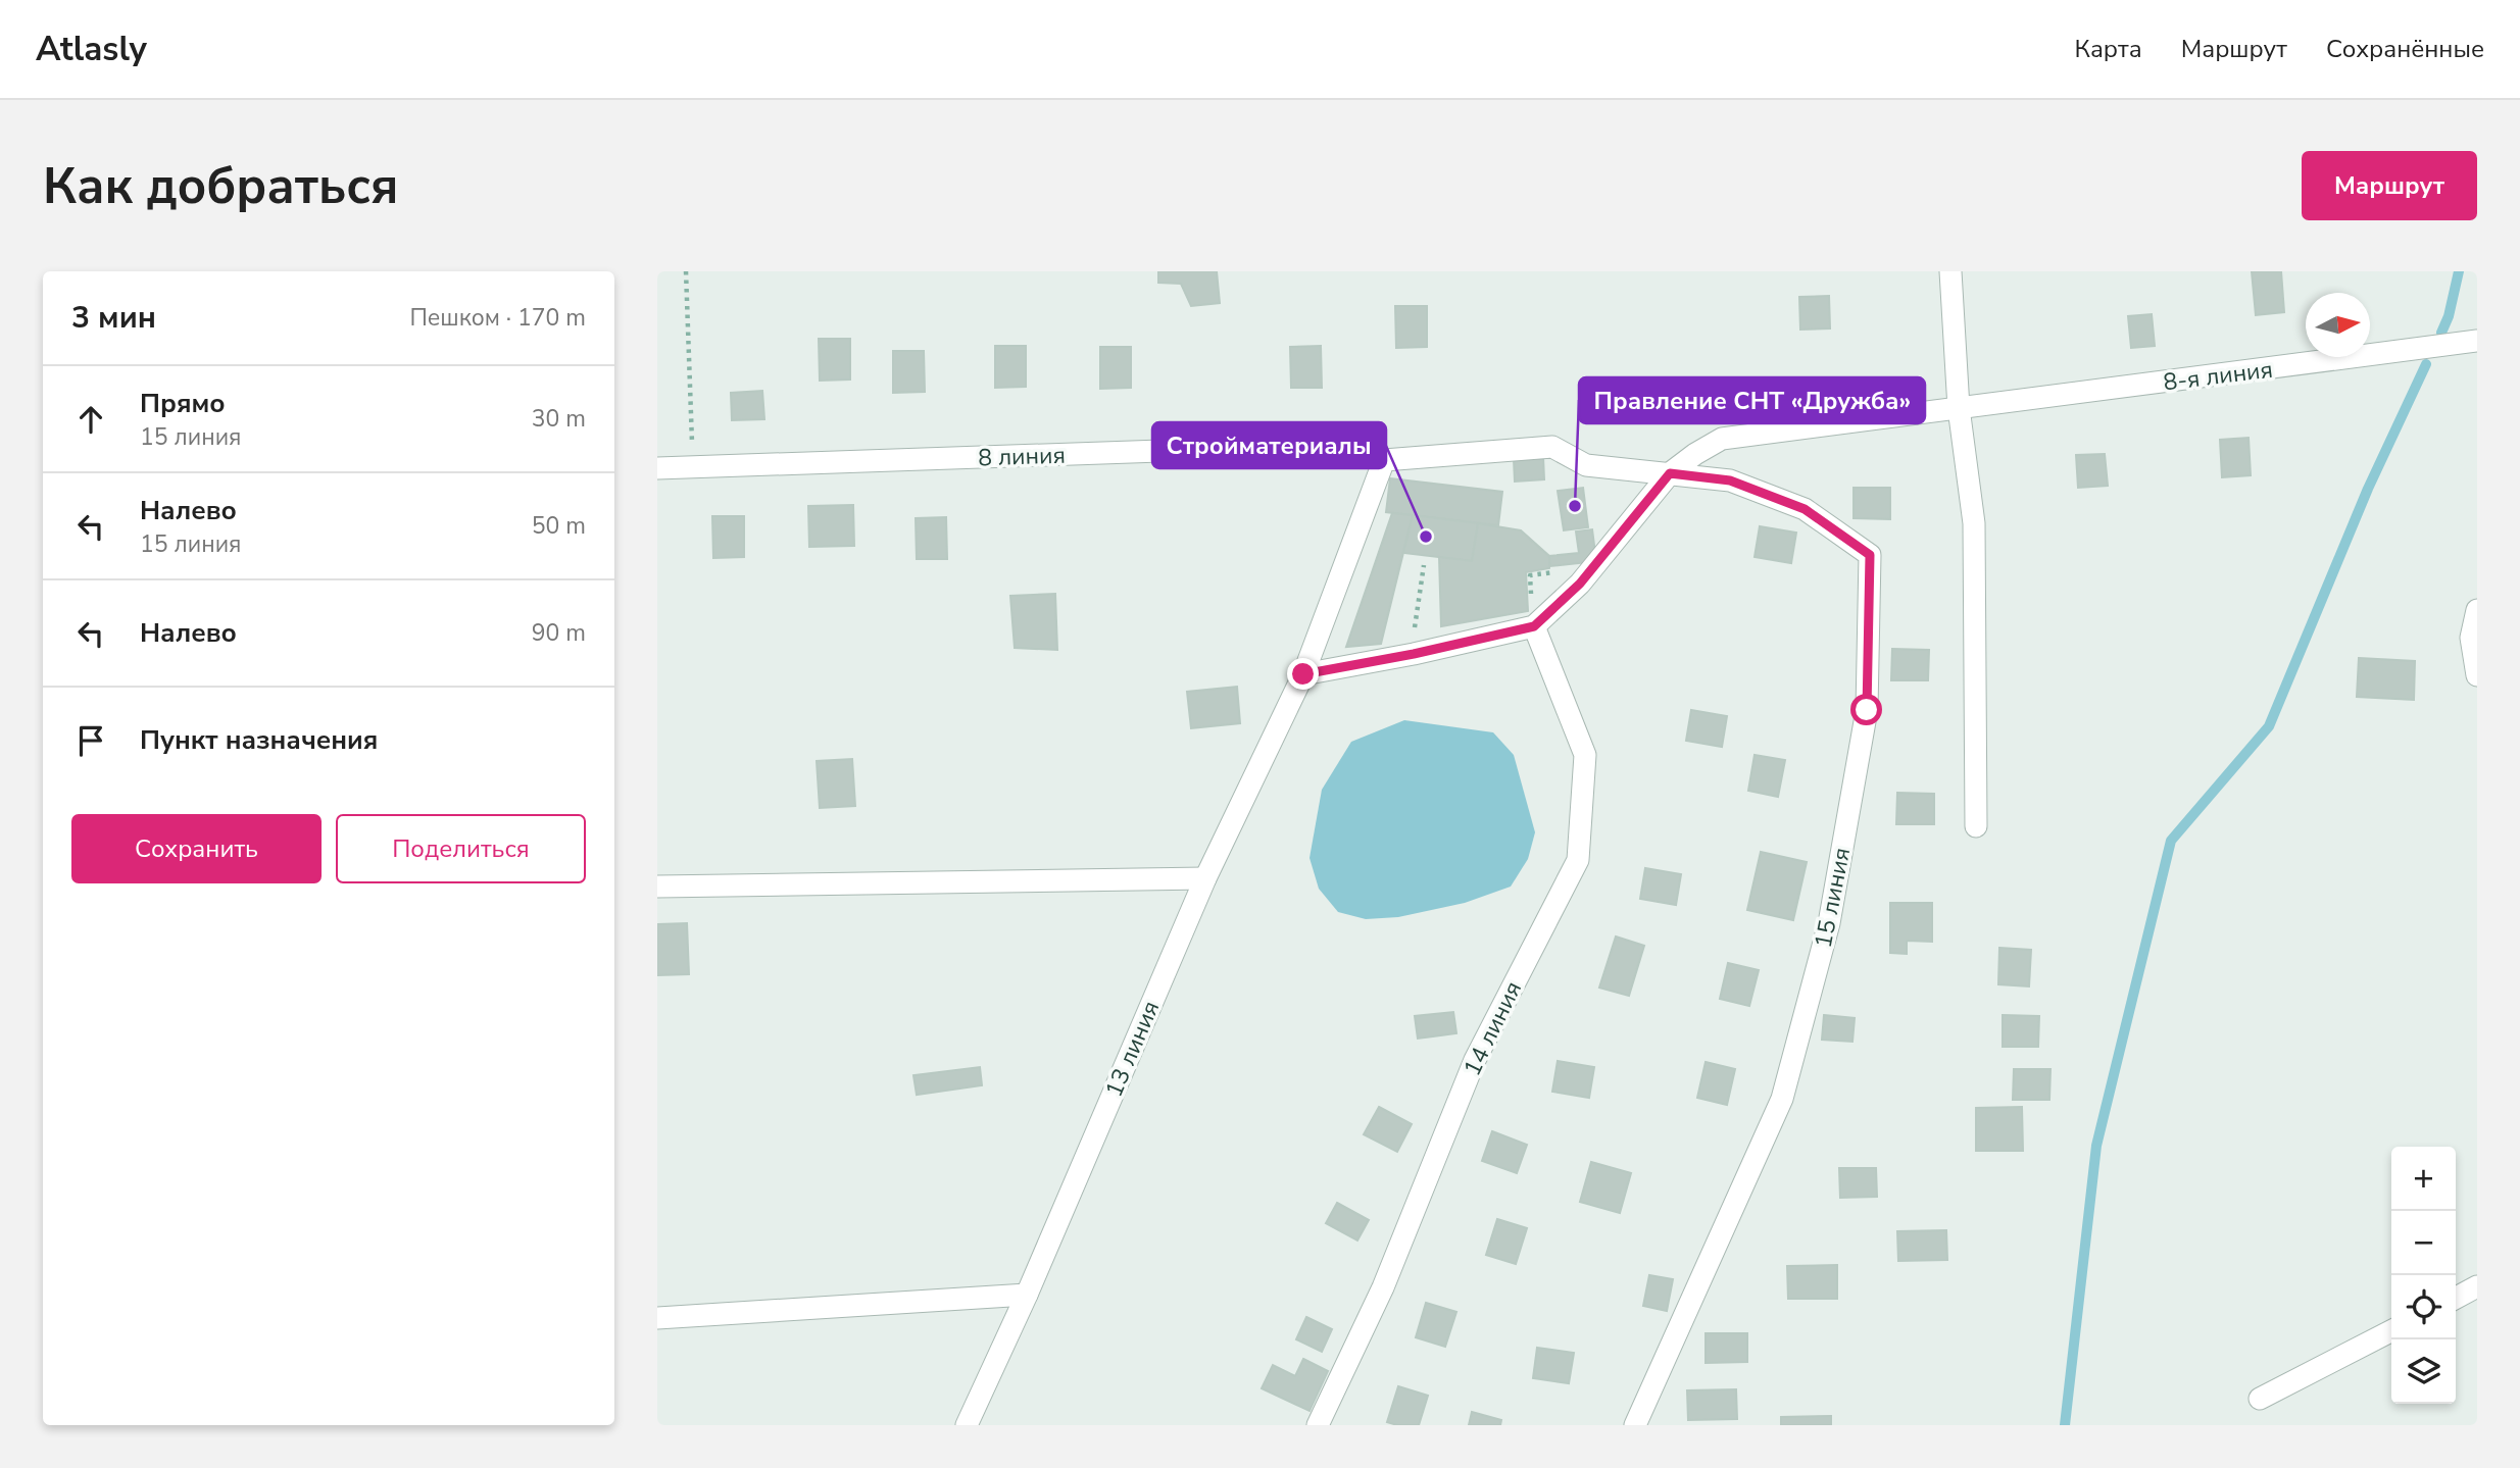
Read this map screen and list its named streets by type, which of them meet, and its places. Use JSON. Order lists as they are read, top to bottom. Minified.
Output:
{"streets":{"street":["8-я линия","8 линия","15 линия","14 линия","13 линия"]},"crossings":[["8-я линия","15 линия"],["8-я линия","14 линия"],["8 линия","13 линия"]],"places":["Правление СНТ «Дружба»","Стройматериалы"],"north":"right","page":{"header":"Atlasly","nav":["Карта","Маршрут","Сохранённые"],"buttons":["Маршрут",["Сохранить","Поделиться"]],"title":"Как добраться","heading":["3 мин","Пешком · 170 m"],"list":[["Прямо","15 линия","30 m"],["Налево","15 линия","50 m"],["Налево","90 m"],"Пункт назначения"],"map_buttons":["+","−"]}}
